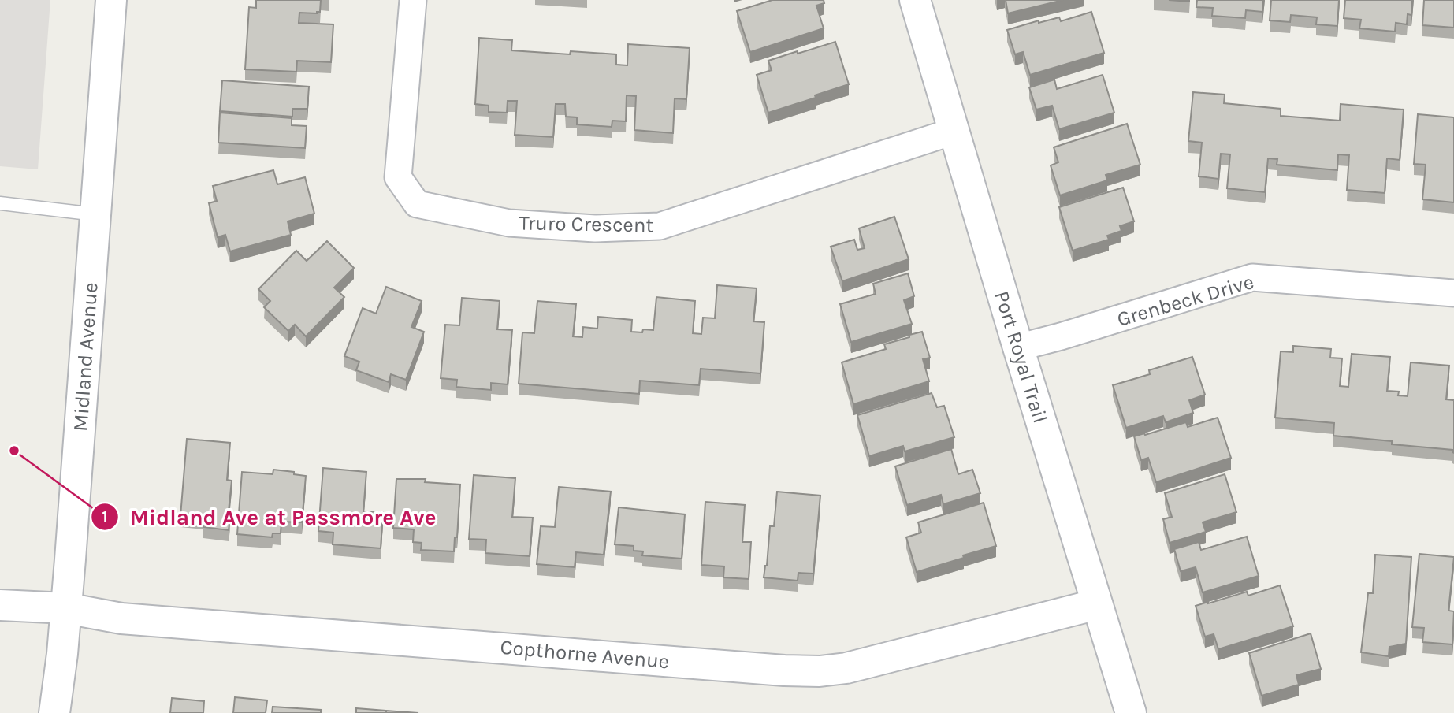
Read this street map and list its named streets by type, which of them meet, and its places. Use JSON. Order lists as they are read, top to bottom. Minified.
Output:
{"streets":{"street":["Truro Crescent","Grenbeck Drive","Midland Avenue","Port Royal Trail","Copthorne Avenue"]},"crossings":[["Truro Crescent","Port Royal Trail"],["Grenbeck Drive","Port Royal Trail"],["Midland Avenue","Copthorne Avenue"],["Port Royal Trail","Copthorne Avenue"]],"places":["Midland Ave at Passmore Ave"]}
